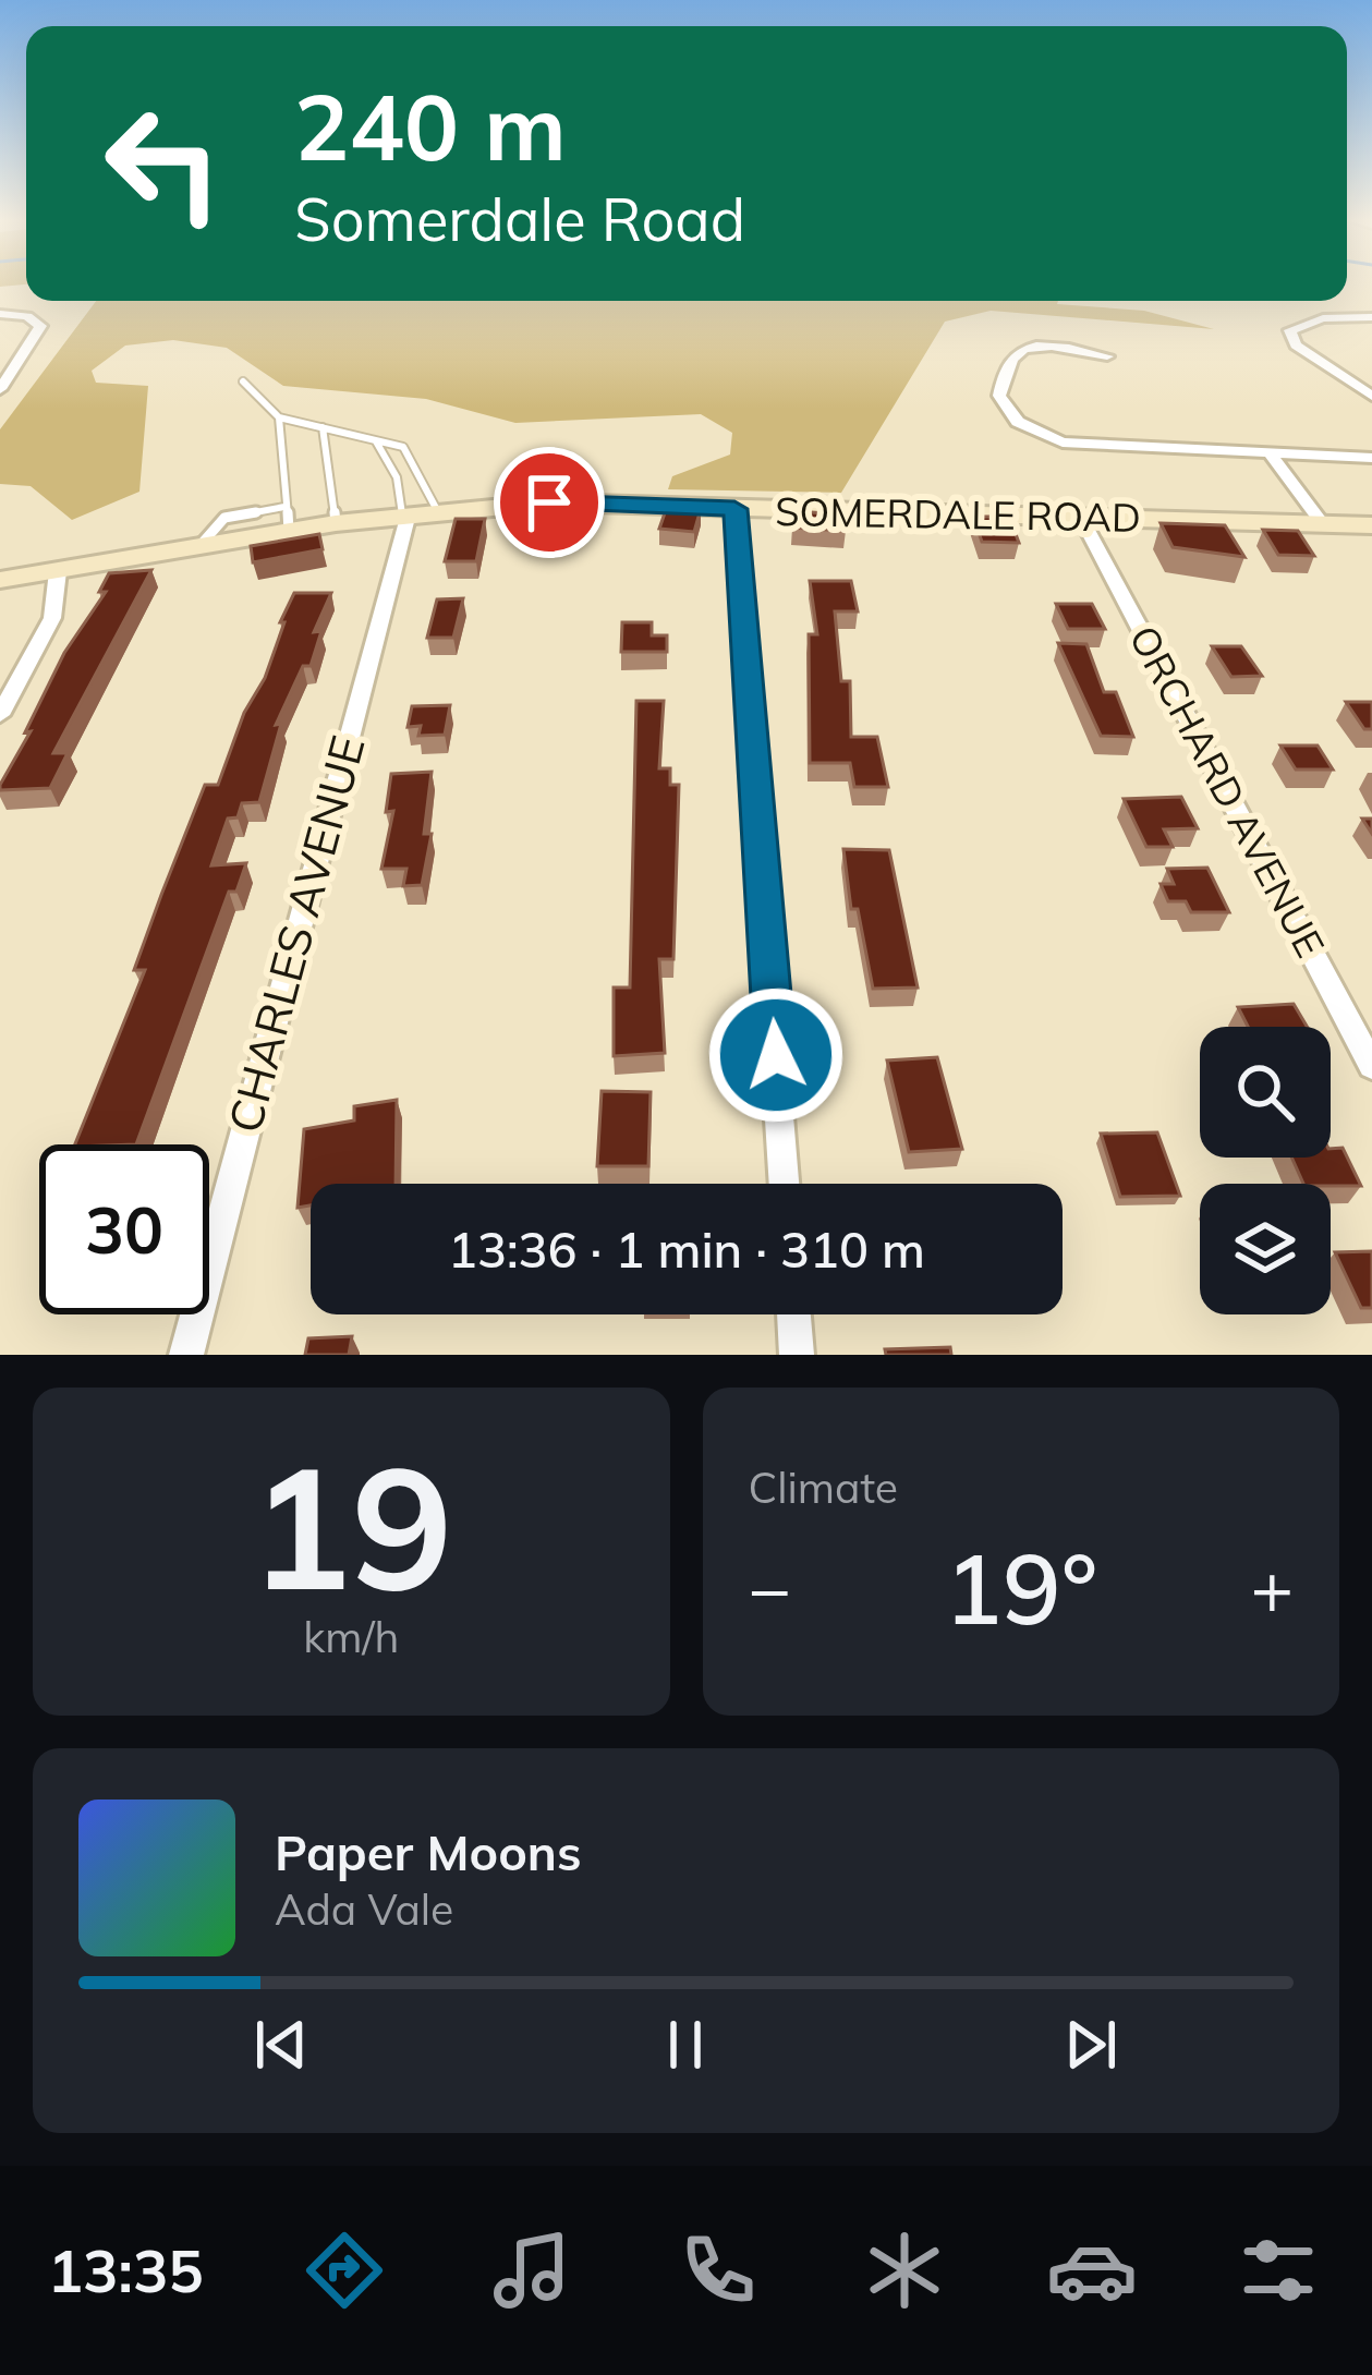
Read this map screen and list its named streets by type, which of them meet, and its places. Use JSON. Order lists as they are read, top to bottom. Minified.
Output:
{"streets":{"main road":["SOMERDALE ROAD"],"street":["ORCHARD AVENUE","CHARLES AVENUE"]},"crossings":[["SOMERDALE ROAD","ORCHARD AVENUE"],["SOMERDALE ROAD","CHARLES AVENUE"]],"page":{"turn":["240 m","Somerdale Road"],"limit":"30","trip":"13:36 · 1 min · 310 m","tile":[["19","km/h"],"Climate"],"heat":["−","19°","+"],"song":["Paper Moons","Ada Vale"],"tabs":"13:35"}}
